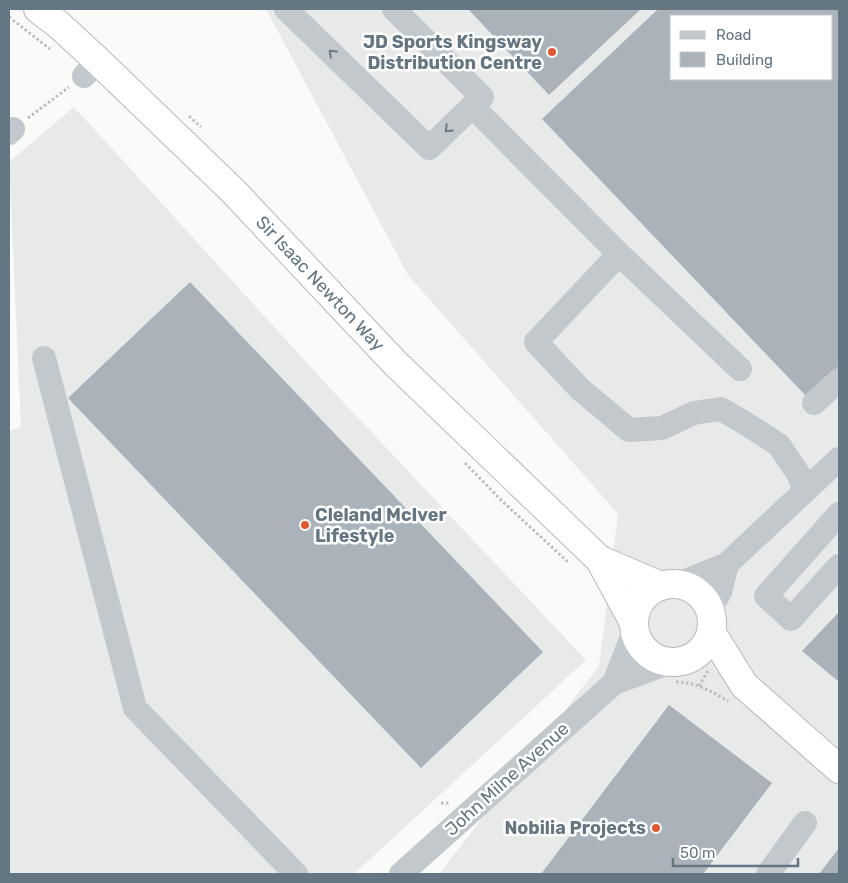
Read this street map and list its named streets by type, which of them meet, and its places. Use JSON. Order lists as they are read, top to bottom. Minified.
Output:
{"streets":{"highway":["Sir Isaac Newton Way"],"street":["John Milne Avenue"]},"crossings":[["Sir Isaac Newton Way","John Milne Avenue"]],"places":["JD Sports Kingsway Distribution Centre","Cleland McIver Lifestyle","Nobilia Projects"],"legend":["Road","Building"],"scale_bar":"50 m"}
